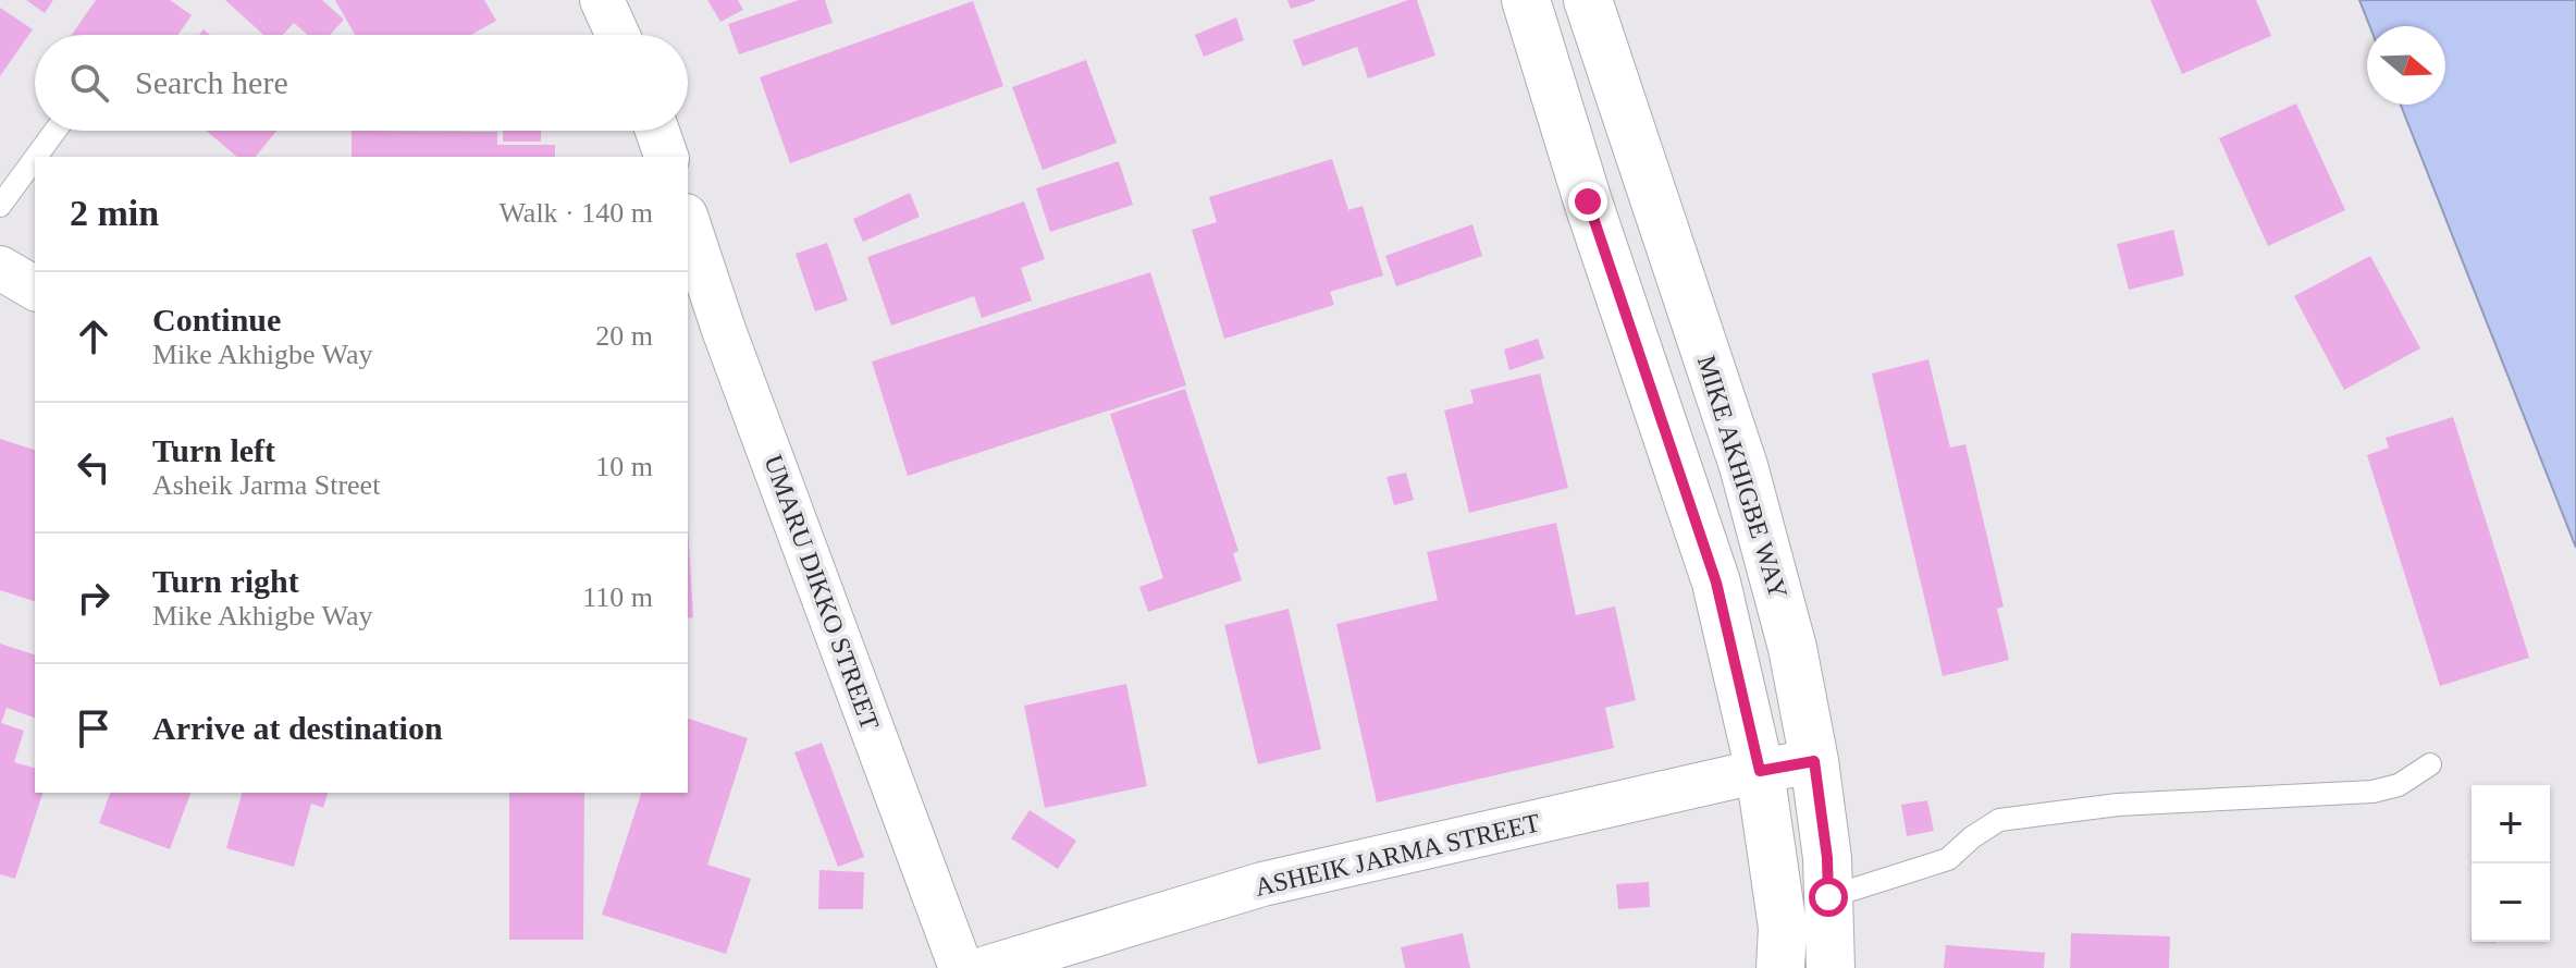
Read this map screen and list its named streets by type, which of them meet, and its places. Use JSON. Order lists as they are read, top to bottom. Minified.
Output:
{"streets":{"street":["MIKE AKHIGBE WAY","UMARU DIKKO STREET","ASHEIK JARMA STREET"]},"crossings":[["MIKE AKHIGBE WAY","ASHEIK JARMA STREET"]],"north":"right","page":{"search":"Search here","heading":["2 min","Walk · 140 m"],"list":[["Continue","Mike Akhigbe Way","20 m"],["Turn left","Asheik Jarma Street","10 m"],["Turn right","Mike Akhigbe Way","110 m"],"Arrive at destination"],"map_buttons":["+","−"]}}
